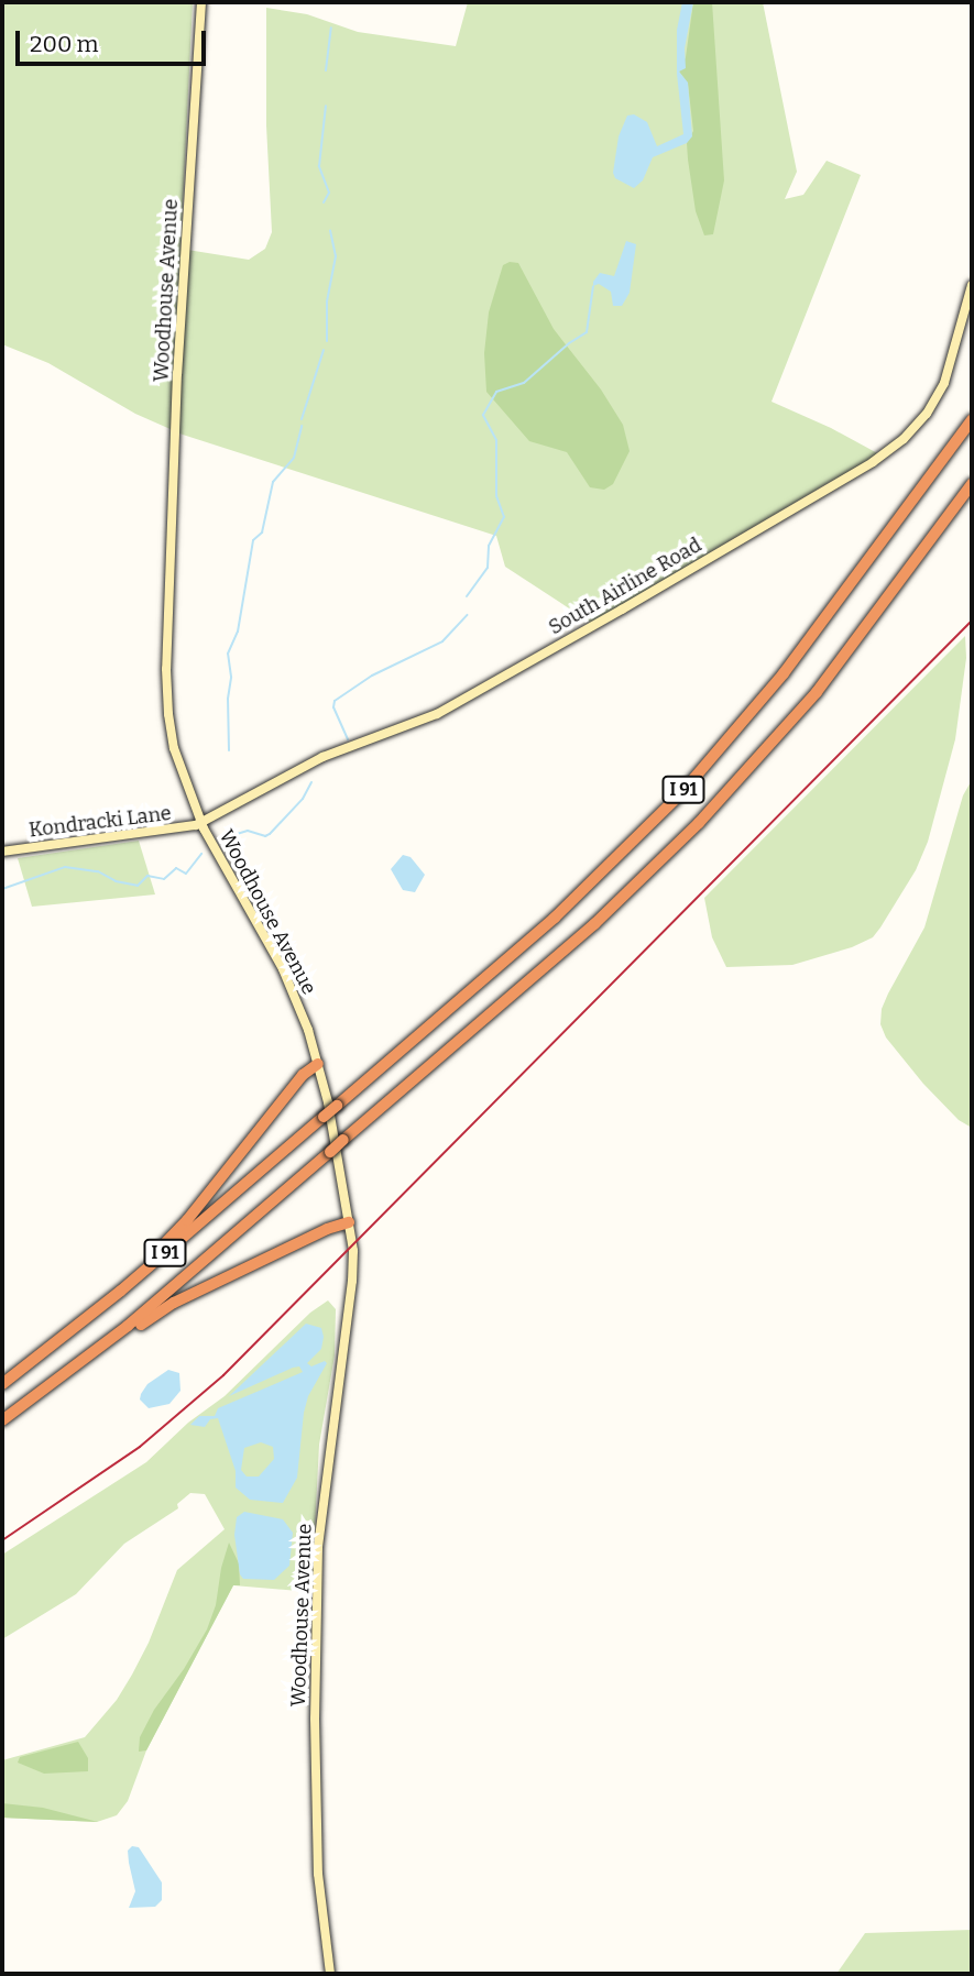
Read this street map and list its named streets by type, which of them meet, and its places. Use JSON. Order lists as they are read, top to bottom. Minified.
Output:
{"streets":{"highway":["I 91"],"main road":["Woodhouse Avenue","South Airline Road","Kondracki Lane"]},"crossings":[["Woodhouse Avenue","South Airline Road"],["Woodhouse Avenue","Kondracki Lane"],["South Airline Road","Kondracki Lane"]],"scale_bar":"200 m"}
